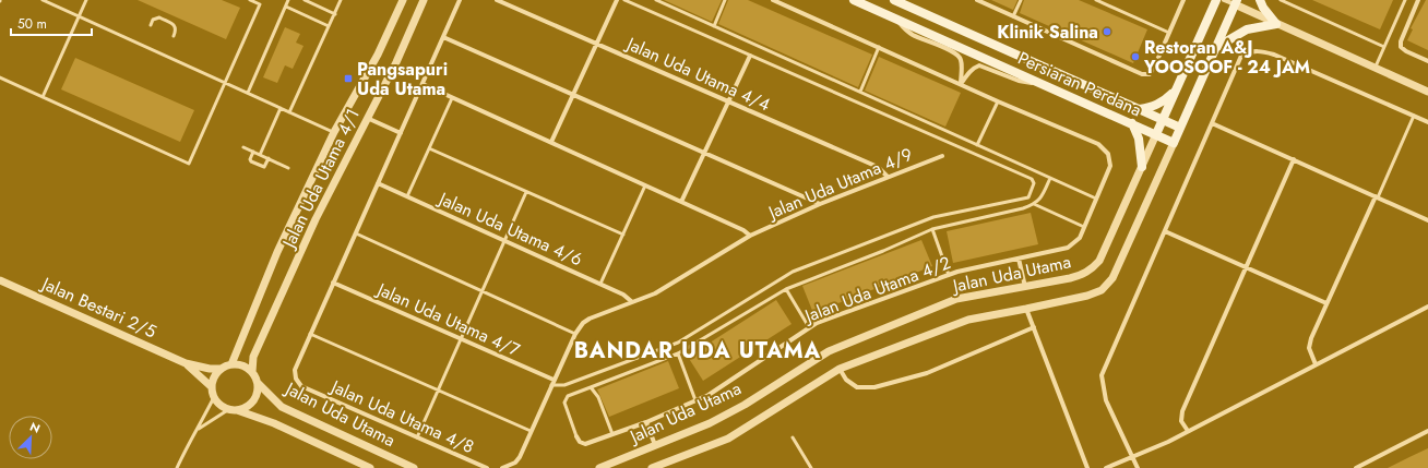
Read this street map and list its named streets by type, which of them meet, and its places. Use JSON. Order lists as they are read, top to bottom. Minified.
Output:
{"streets":{"main road":["Persiaran Perdana","Jalan Uda Utama"],"street":["Jalan Uda Utama 4/4","Jalan Uda Utama 4/1","Jalan Uda Utama 4/9","Jalan Uda Utama 4/6","Jalan Uda Utama 4/2","Jalan Bestari 2/5","Jalan Uda Utama 4/7","Jalan Uda Utama 4/8"]},"crossings":[["Jalan Uda Utama 4/4","Jalan Uda Utama 4/9"],["Persiaran Perdana","Jalan Uda Utama"],["Jalan Uda Utama 4/1","Jalan Uda Utama"],["Jalan Uda Utama 4/1","Jalan Bestari 2/5"],["Jalan Uda Utama 4/9","Jalan Uda Utama 4/6"],["Jalan Uda Utama","Jalan Bestari 2/5"]],"districts":["BANDAR UDA UTAMA"],"places":{"other":["Klinik Salina","Restoran A&J YOOSOOF - 24 JAM"],"transit":["Pangsapuri Uda Utama"]},"scale_bar":"50 m","north":"top right"}
